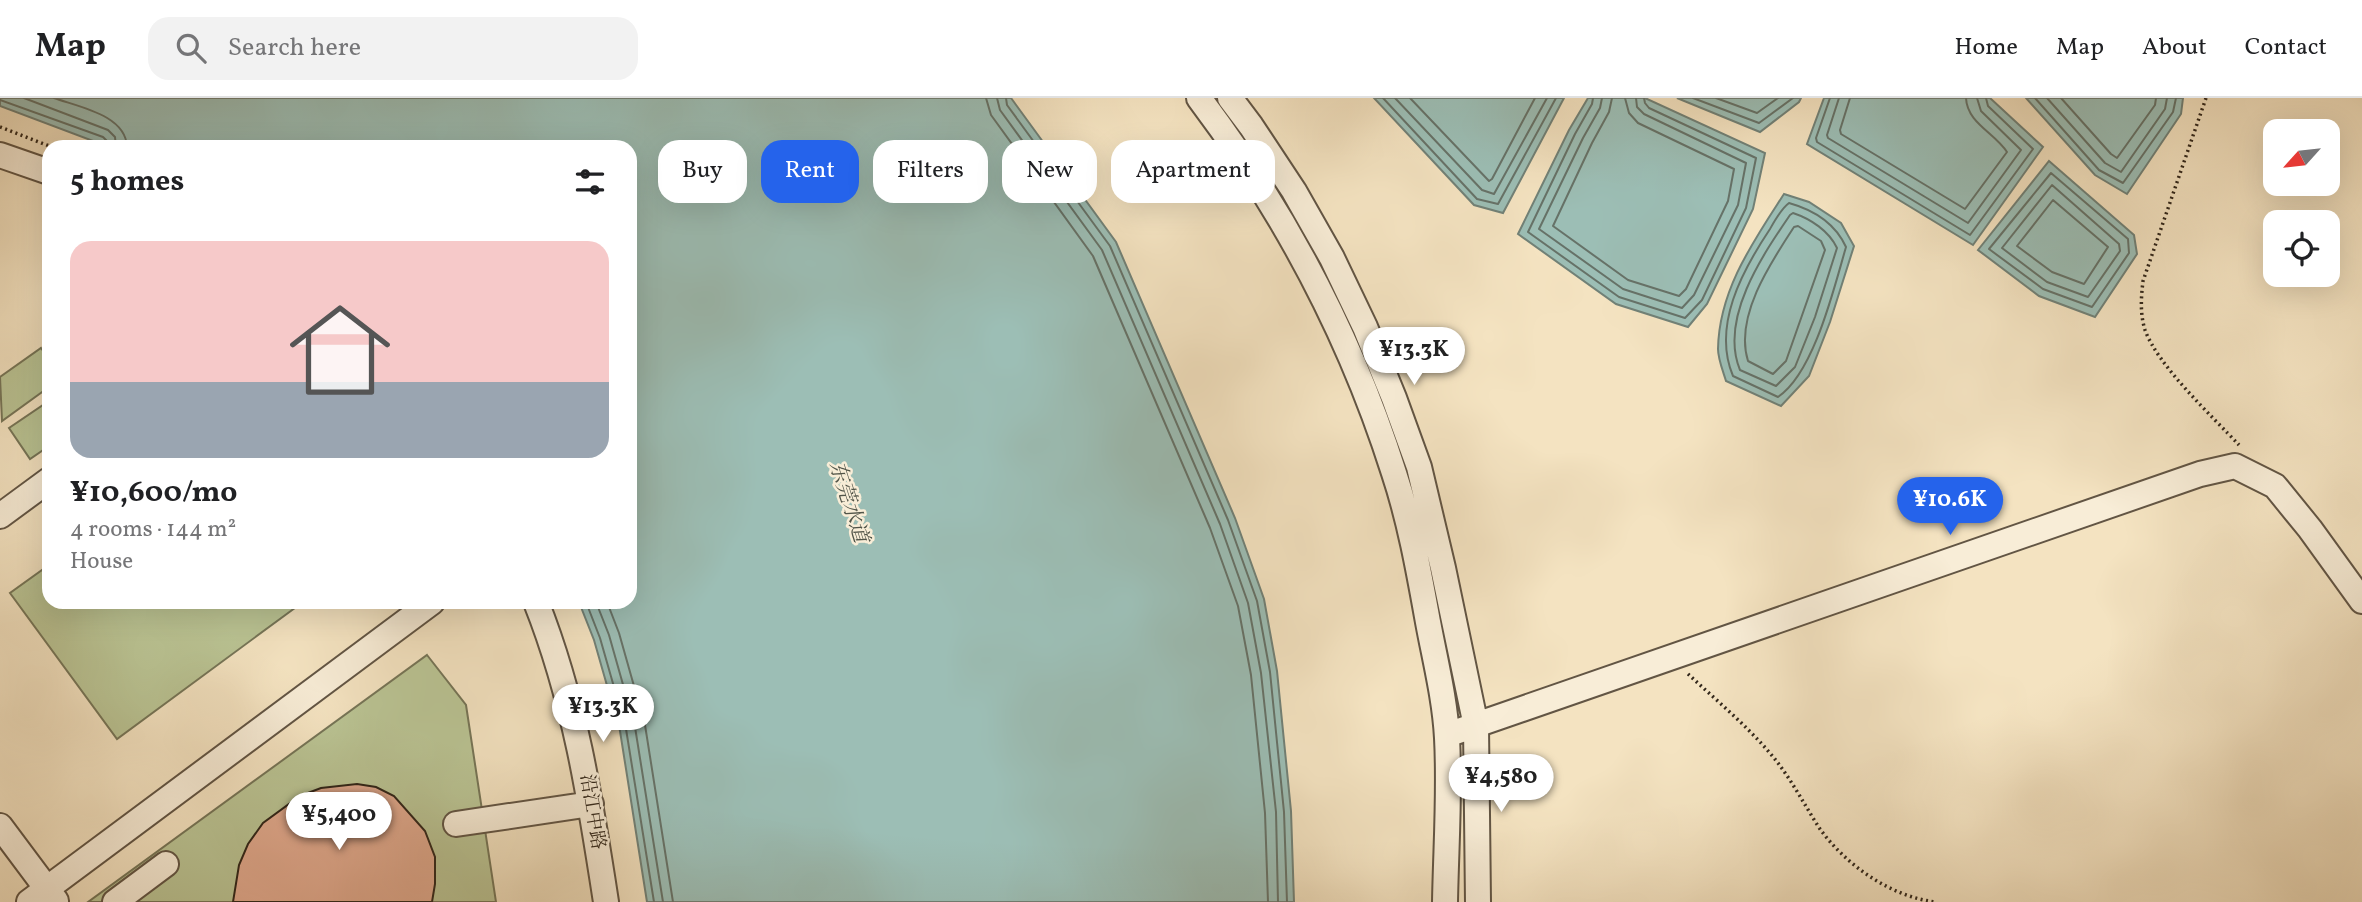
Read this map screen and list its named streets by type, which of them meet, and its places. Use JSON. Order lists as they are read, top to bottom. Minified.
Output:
{"streets":{"street":["沿江中路"]},"water":["东莞水道"],"north":"bottom left","page":{"header":"Map","search":"Search here","nav":["Home","Map","About","Contact"],"chip":["Buy","Rent","Filters","New","Apartment"],"heading":"5 homes","list":[{"name":"¥10,600/mo","note":"4 rooms · 144 m² · House"}],"price":["¥13.3K","¥10.6K","¥13.3K","¥4,580","¥5,400"]}}
